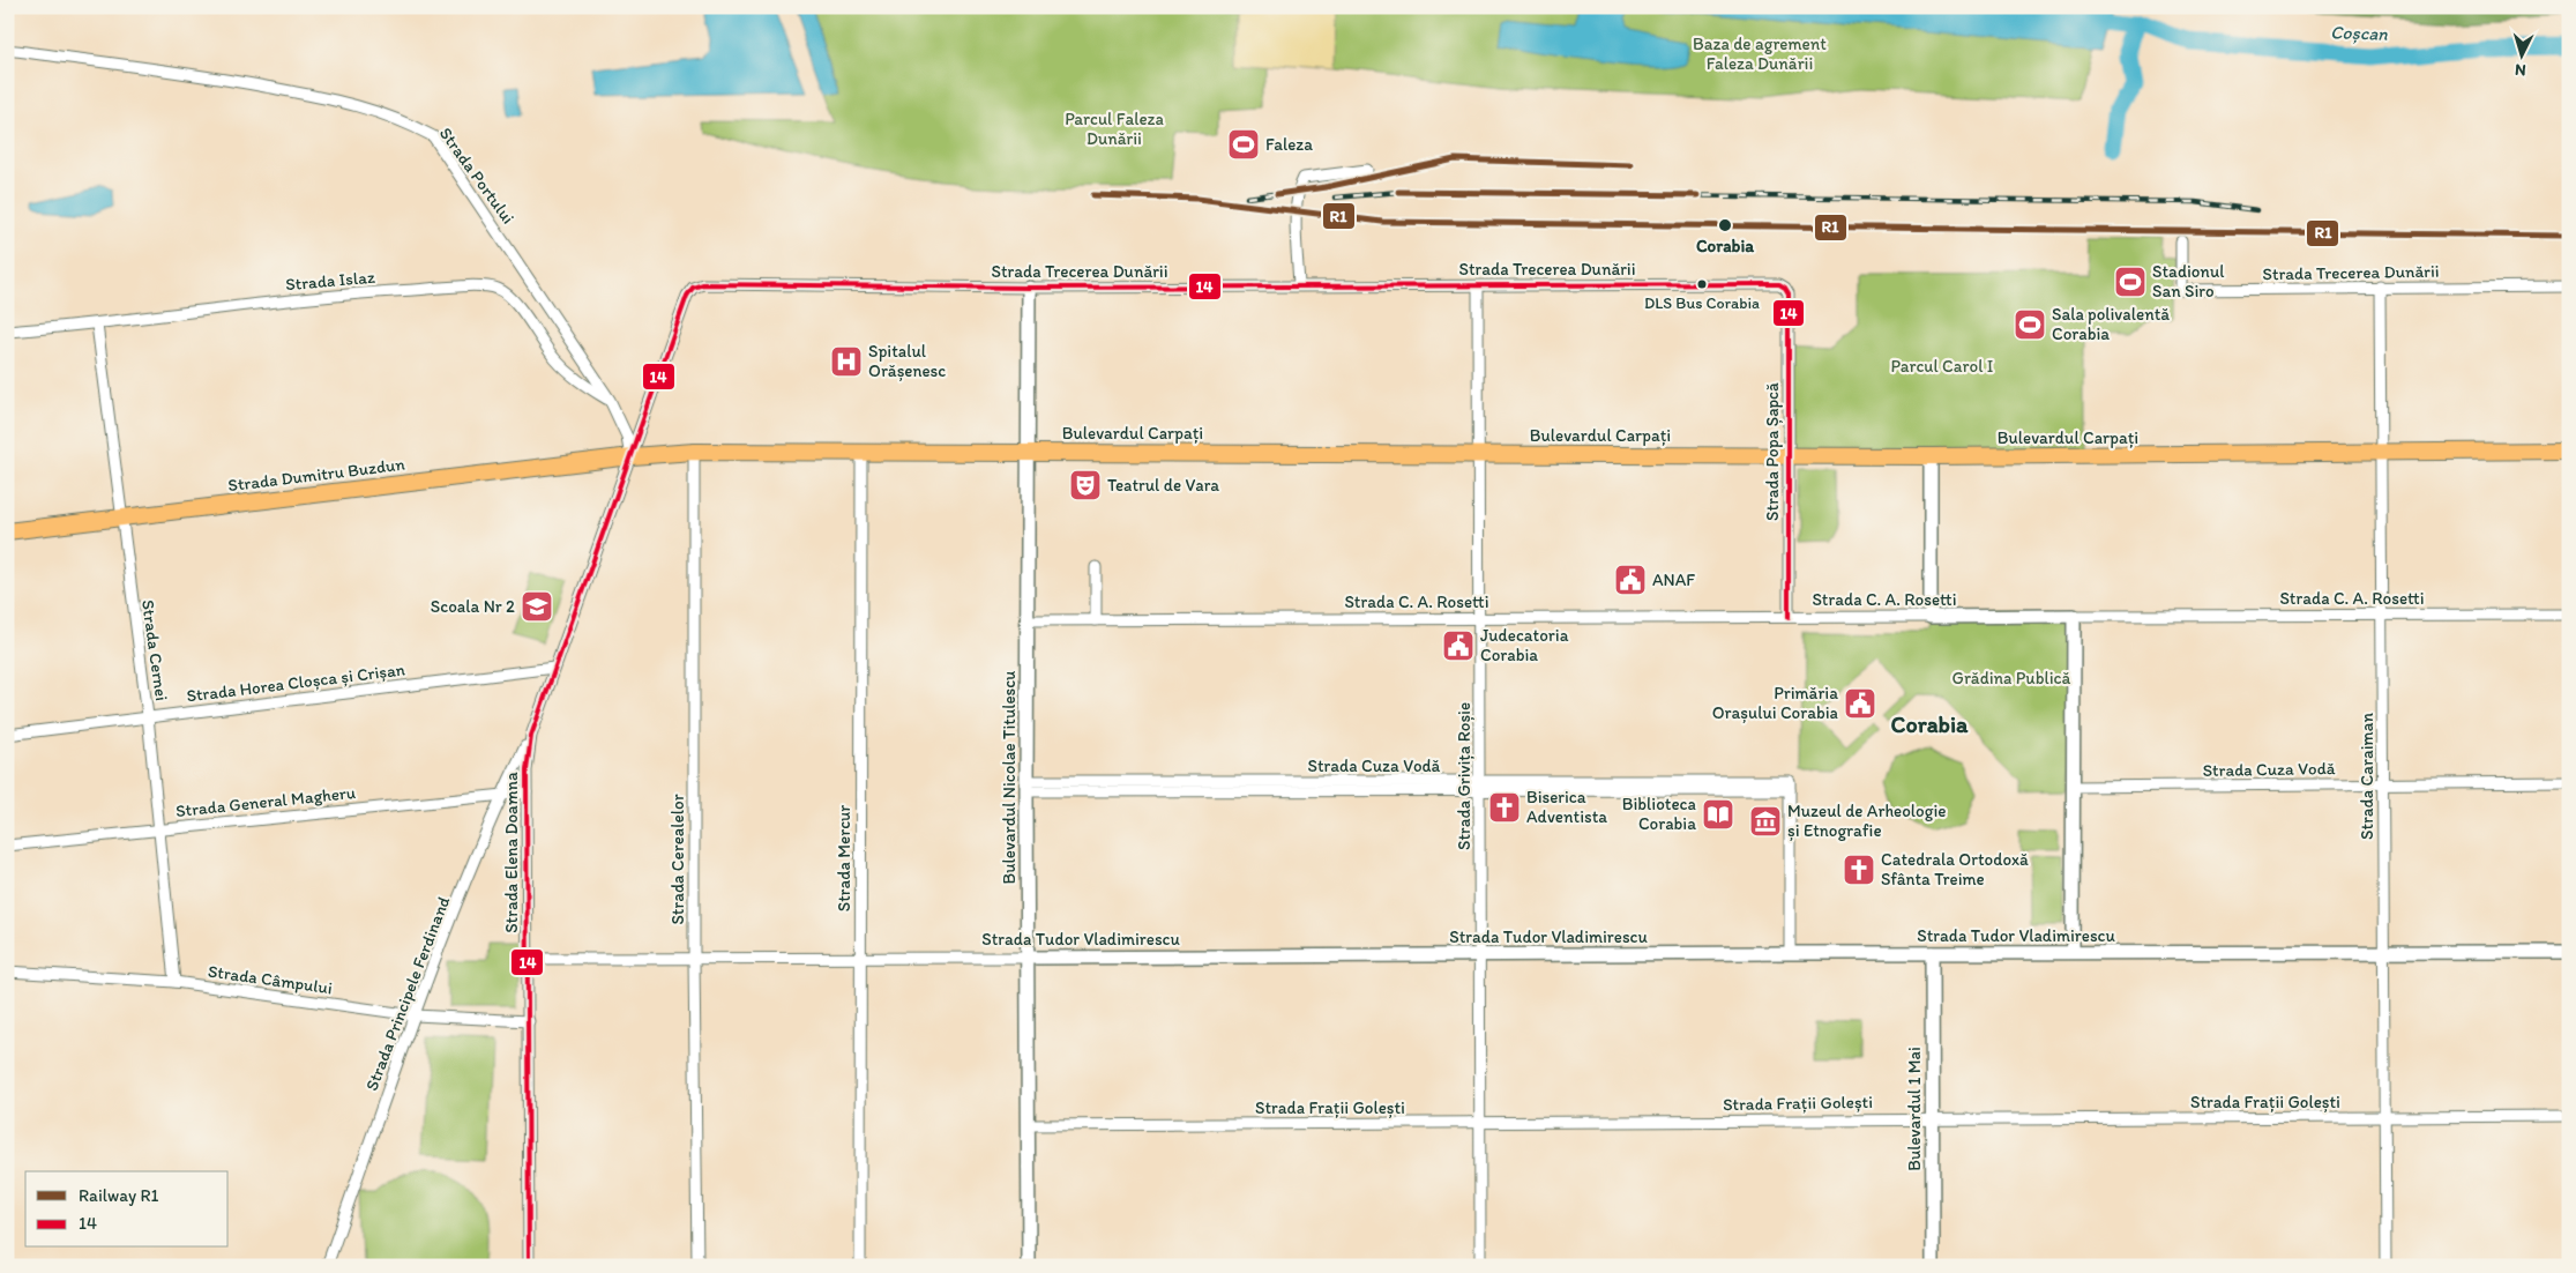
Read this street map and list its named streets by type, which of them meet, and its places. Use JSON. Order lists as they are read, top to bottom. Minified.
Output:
{"streets":{"main road":["Bulevardul Carpați","Strada Dumitru Buzdun"],"street":["Strada Portului","Strada Trecerea Dunării","Strada Islaz","Strada Popa Șapcă","Strada C. A. Rosetti","Strada Cernei","Strada Horea Cloșca și Crișan","Strada Cuza Vodă","Strada Grivița Roșie","Strada Caraiman","Bulevardul Nicolae Titulescu","Strada General Magheru","Strada Elena Doamna","Strada Mercur","Strada Cerealelor","Strada Tudor Vladimirescu","Strada Câmpului","Strada Principele Ferdinand","Strada Frații Golești","Bulevardul 1 Mai"]},"crossings":[["Strada Portului","Strada Trecerea Dunării"],["Strada Portului","Strada Islaz"],["Strada Portului","Bulevardul Carpați"],["Strada Portului","Strada Dumitru Buzdun"],["Strada Portului","Strada Elena Doamna"],["Strada Trecerea Dunării","Bulevardul Carpați"],["Strada Trecerea Dunării","Strada Popa Șapcă"],["Strada Trecerea Dunării","Strada Dumitru Buzdun"],["Strada Trecerea Dunării","Strada Grivița Roșie"],["Strada Trecerea Dunării","Strada Caraiman"],["Strada Trecerea Dunării","Bulevardul Nicolae Titulescu"],["Strada Trecerea Dunării","Strada Elena Doamna"],["Strada Islaz","Strada Cernei"],["Bulevardul Carpați","Strada Popa Șapcă"],["Bulevardul Carpați","Strada Dumitru Buzdun"],["Bulevardul Carpați","Strada Grivița Roșie"],["Bulevardul Carpați","Strada Caraiman"],["Bulevardul Carpați","Bulevardul Nicolae Titulescu"],["Bulevardul Carpați","Strada Elena Doamna"],["Bulevardul Carpați","Strada Mercur"],["Bulevardul Carpați","Strada Cerealelor"],["Strada Popa Șapcă","Strada C. A. Rosetti"],["Strada Dumitru Buzdun","Strada Cernei"],["Strada Dumitru Buzdun","Strada Elena Doamna"],["Strada C. A. Rosetti","Strada Grivița Roșie"],["Strada C. A. Rosetti","Strada Caraiman"],["Strada C. A. Rosetti","Bulevardul Nicolae Titulescu"],["Strada Cernei","Strada Horea Cloșca și Crișan"],["Strada Cernei","Strada General Magheru"],["Strada Cernei","Strada Câmpului"],["Strada Horea Cloșca și Crișan","Strada Elena Doamna"],["Strada Cuza Vodă","Strada Grivița Roșie"],["Strada Cuza Vodă","Strada Caraiman"],["Strada Cuza Vodă","Bulevardul Nicolae Titulescu"],["Strada Cuza Vodă","Strada Tudor Vladimirescu"],["Strada Grivița Roșie","Strada Tudor Vladimirescu"],["Strada Grivița Roșie","Strada Frații Golești"],["Strada Caraiman","Strada Tudor Vladimirescu"],["Strada Caraiman","Strada Frații Golești"],["Bulevardul Nicolae Titulescu","Strada Tudor Vladimirescu"],["Bulevardul Nicolae Titulescu","Strada Frații Golești"],["Strada General Magheru","Strada Elena Doamna"],["Strada General Magheru","Strada Principele Ferdinand"],["Strada Elena Doamna","Strada Tudor Vladimirescu"],["Strada Elena Doamna","Strada Câmpului"],["Strada Elena Doamna","Strada Principele Ferdinand"],["Strada Mercur","Strada Tudor Vladimirescu"],["Strada Cerealelor","Strada Tudor Vladimirescu"],["Strada Tudor Vladimirescu","Bulevardul 1 Mai"],["Strada Câmpului","Strada Principele Ferdinand"],["Strada Frații Golești","Bulevardul 1 Mai"]],"districts":["Corabia"],"water":["Coșcan"],"parks":["Baza de agrement Faleza Dunării","Parcul Faleza Dunării","Parcul Carol I","Grădina Publică"],"places":{"sports":["Faleza","Stadionul San Siro","Sala polivalentă Corabia"],"other":["Corabia","DLS Bus Corabia"],"hospital":["Spitalul Orășenesc"],"theatre":["Teatrul de Vara"],"public building":["ANAF","Judecatoria Corabia","Primăria Orașului Corabia"],"school or university":["Scoala Nr 2"],"church":["Biserica Adventista","Catedrala Ortodoxă Sfânta Treime"],"library":["Biblioteca Corabia"],"museum":["Muzeul de Arheologie și Etnografie"]},"lines":["rail line R1","transit line 14"],"legend":["Railway R1","14"],"north":"bottom"}
